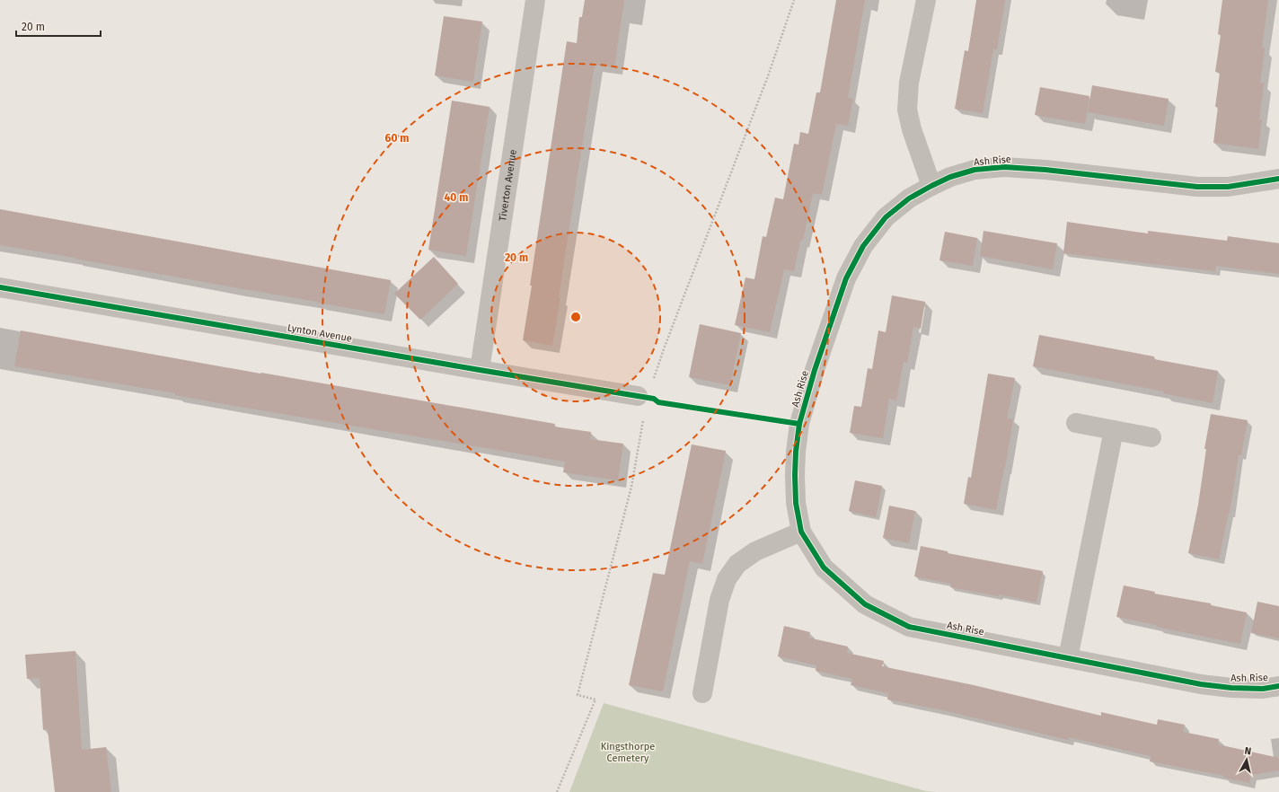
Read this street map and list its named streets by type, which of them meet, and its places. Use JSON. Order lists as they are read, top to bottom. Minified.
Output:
{"streets":{"street":["Ash Rise","Tiverton Avenue","Lynton Avenue"]},"crossings":[["Tiverton Avenue","Lynton Avenue"]],"parks":["Kingsthorpe Cemetery"],"scale_bar":"20 m","north":"top","rings":["60 m","40 m","20 m"]}
